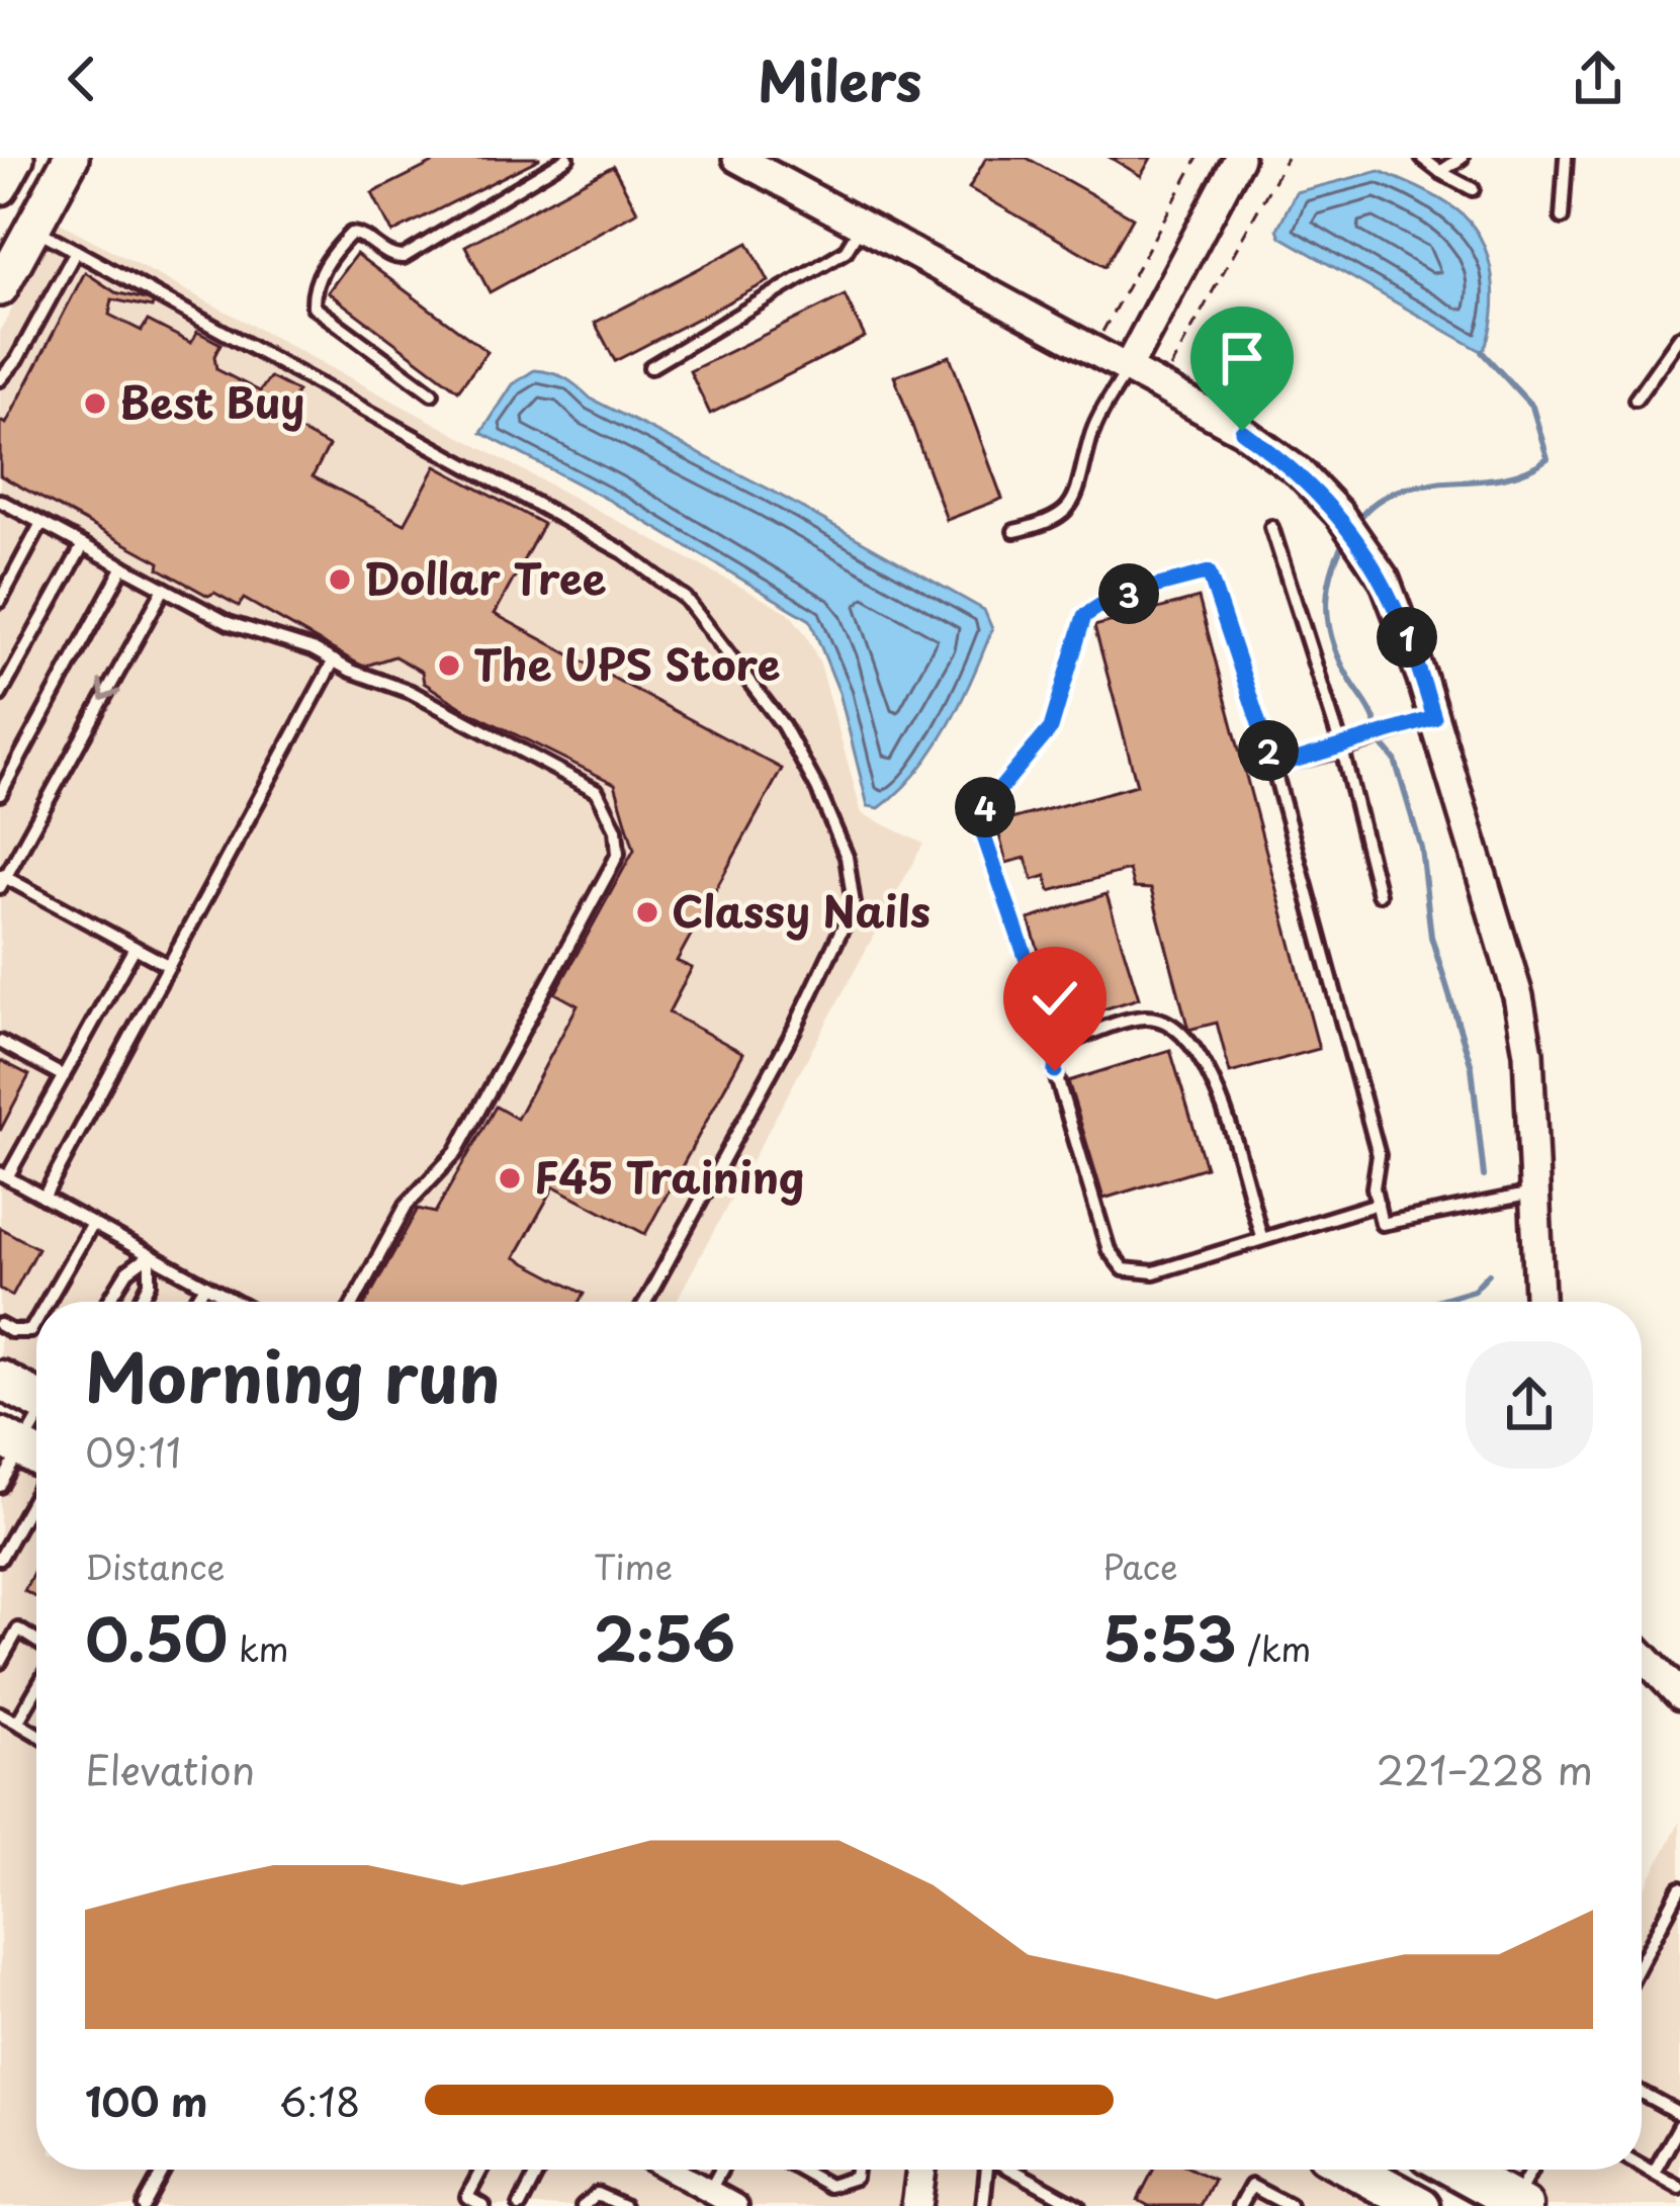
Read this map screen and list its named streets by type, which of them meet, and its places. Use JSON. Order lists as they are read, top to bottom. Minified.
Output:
{"places":["Best Buy","Dollar Tree","The UPS Store","Classy Nails","F45 Training"],"page":{"header":"Milers","pins":["3","1","2","4"],"heading":["Morning run","09:11"],"stats":[["Distance","0.50 km"],["Time","2:56"],["Pace","5:53 /km"]],"chart":["Elevation","221–228 m"],"list":[{"name":"100 m","note":"6:18"}]}}
